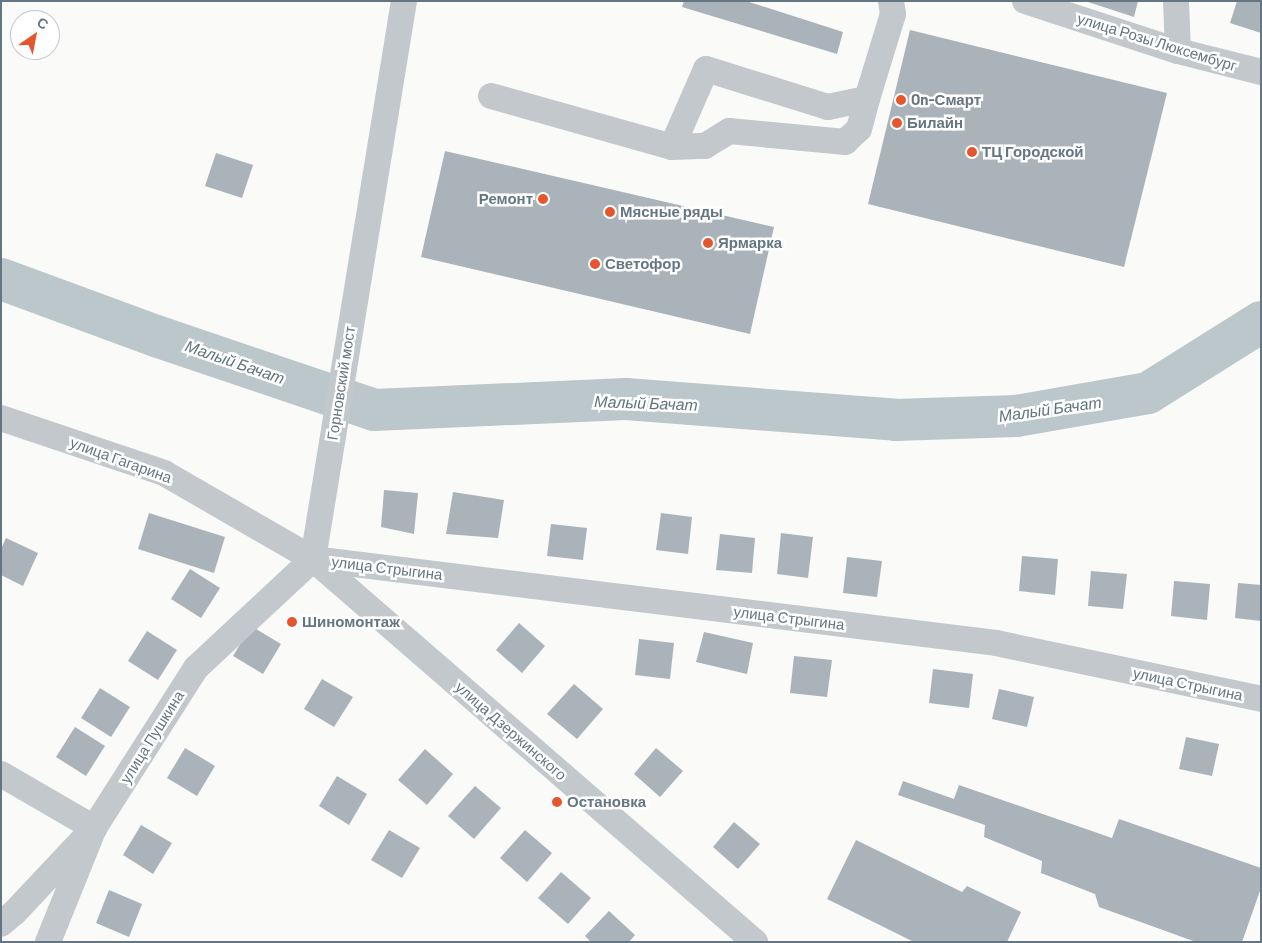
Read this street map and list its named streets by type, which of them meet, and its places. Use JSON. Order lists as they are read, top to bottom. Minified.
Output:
{"streets":{"street":["улица Розы Люксембург","Горновский мост","улица Гагарина","улица Стрыгина","улица Дзержинского","улица Пушкина"]},"crossings":[["Горновский мост","улица Гагарина"],["Горновский мост","улица Стрыгина"],["Горновский мост","улица Дзержинского"],["Горновский мост","улица Пушкина"],["улица Гагарина","улица Стрыгина"],["улица Гагарина","улица Дзержинского"],["улица Гагарина","улица Пушкина"],["улица Стрыгина","улица Дзержинского"],["улица Стрыгина","улица Пушкина"],["улица Дзержинского","улица Пушкина"]],"water":["Малый Бачат"],"places":["On-Смарт","Билайн","ТЦ Городской","Ремонт","Мясные ряды","Ярмарка","Светофор","Шиномонтаж","Остановка"],"north":"top right"}
